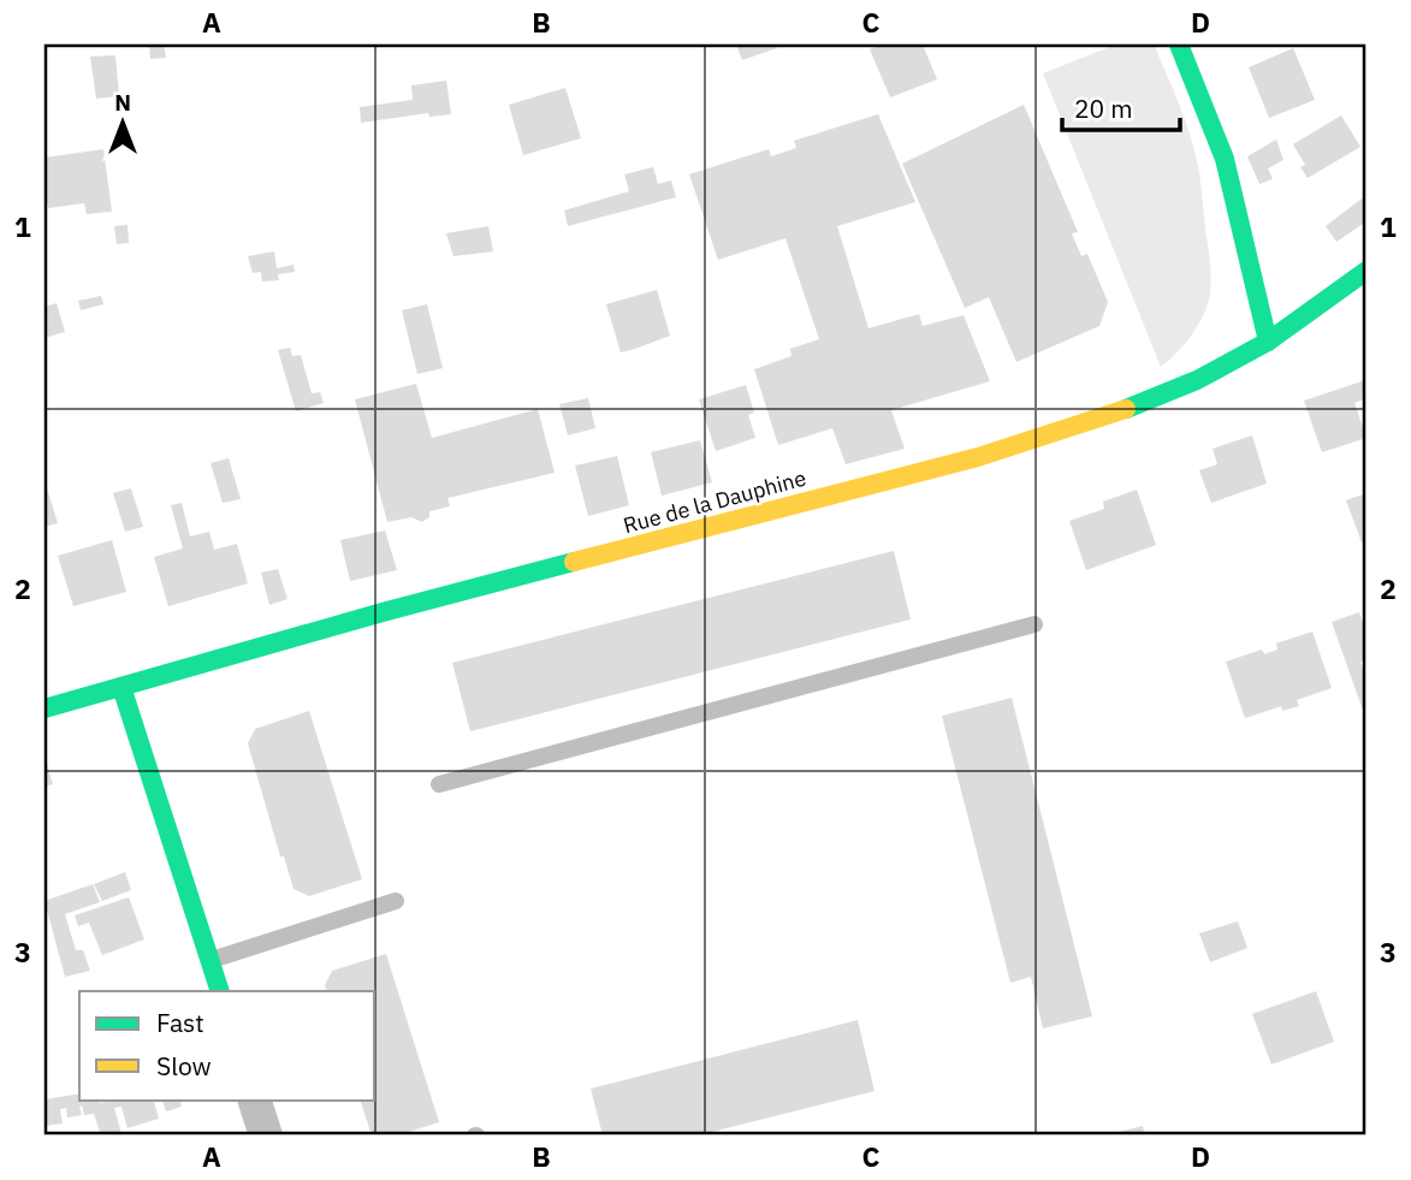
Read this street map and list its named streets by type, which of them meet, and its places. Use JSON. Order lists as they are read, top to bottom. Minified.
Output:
{"streets":{"street":["Rue de la Dauphine"]},"legend":["Fast","Slow"],"scale_bar":"20 m","north":"top","grid":{"columns":["A","B","C","D"],"rows":["1","2","3"]}}
